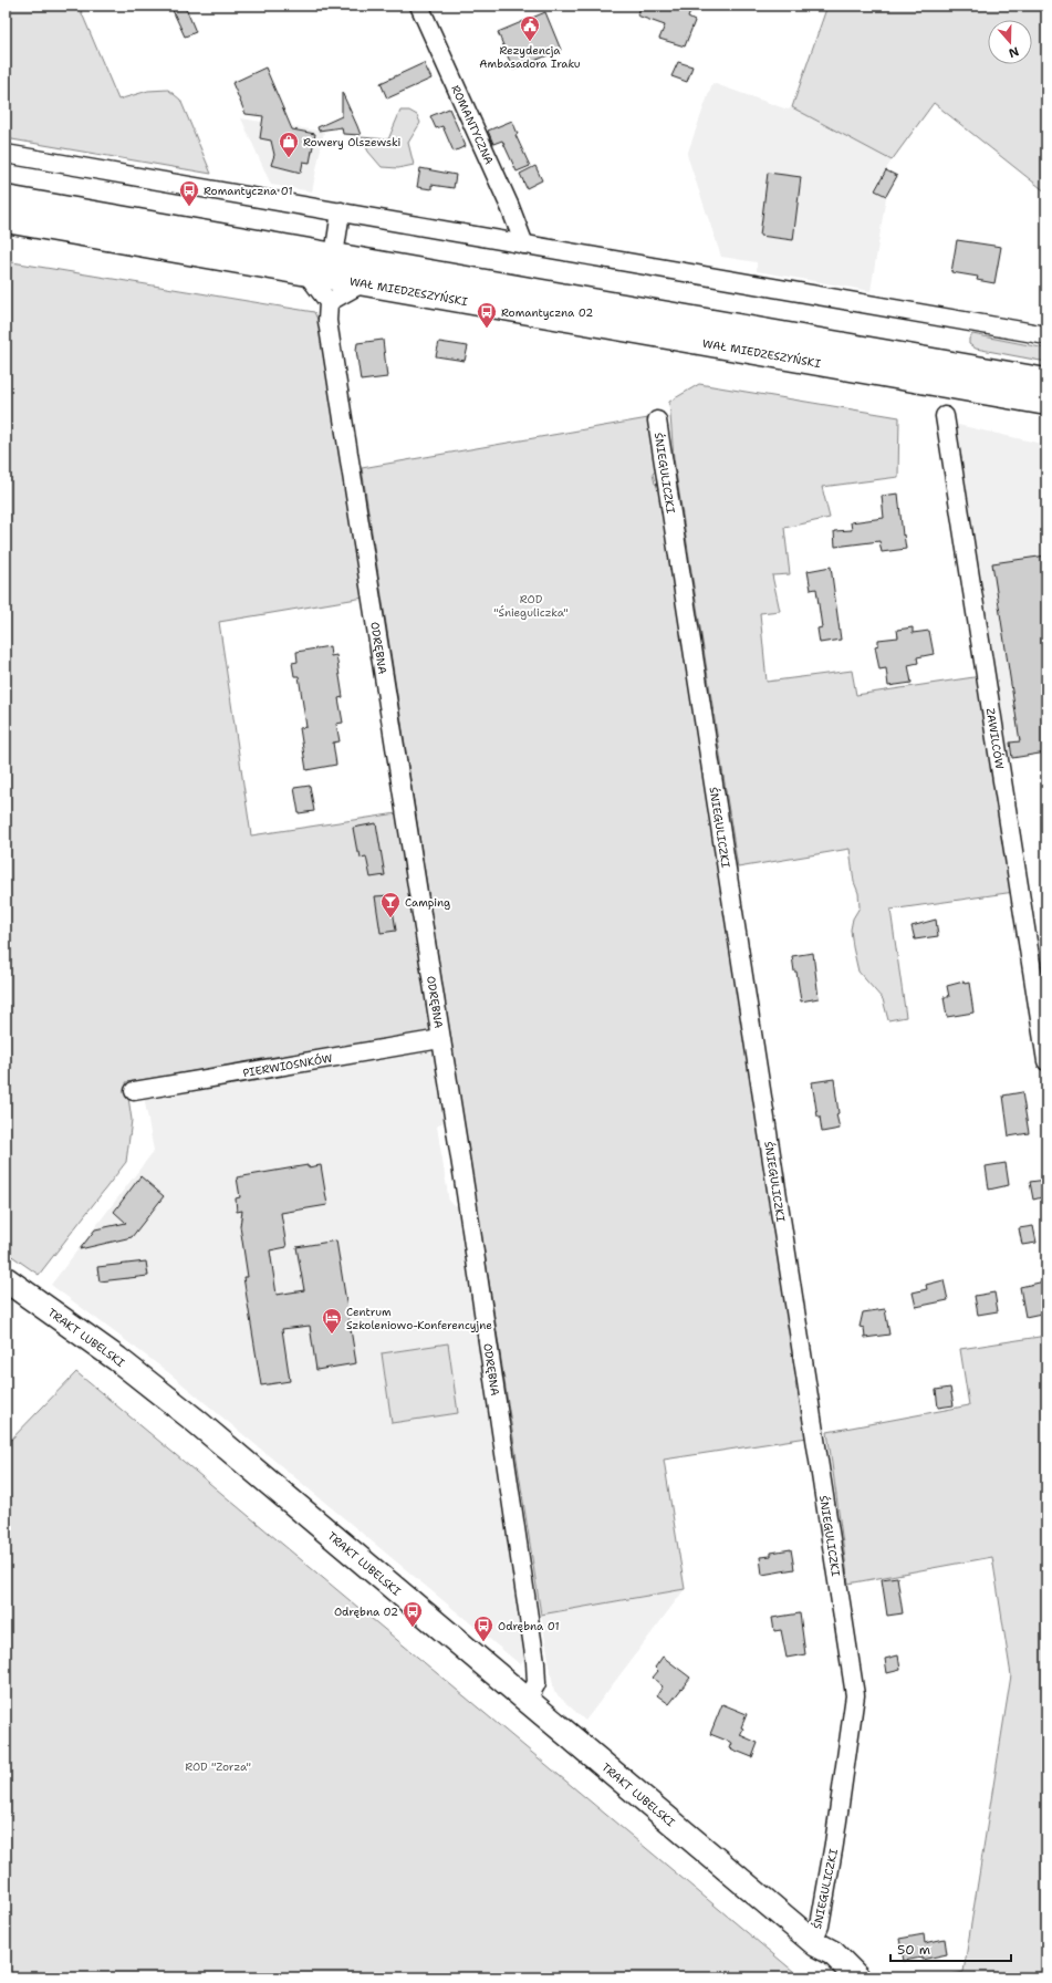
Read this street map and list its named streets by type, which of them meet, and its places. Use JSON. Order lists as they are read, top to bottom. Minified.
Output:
{"streets":{"main road":["WAŁ MIEDZESZYŃSKI","TRAKT LUBELSKI"],"street":["ROMANTYCZNA","ŚNIEGULICZKI","ODRĘBNA","ZAWILCÓW","PIERWIOSNKÓW"]},"crossings":[["ŚNIEGULICZKI","TRAKT LUBELSKI"],["ODRĘBNA","PIERWIOSNKÓW"],["ODRĘBNA","TRAKT LUBELSKI"]],"parks":["ROD \"Śnieguliczka\"","ROD \"Zorza\""],"places":{"public building":["Rezydencja Ambasadora Iraku"],"shop":["Rowery Olszewski"],"bus stop":["Romantyczna 01","Romantyczna 02","Odrębna 02","Odrębna 01"],"bar":["Camping"],"hotel":["Centrum Szkoleniowo-Konferencyjne"]},"scale_bar":"50 m","north":"bottom"}
